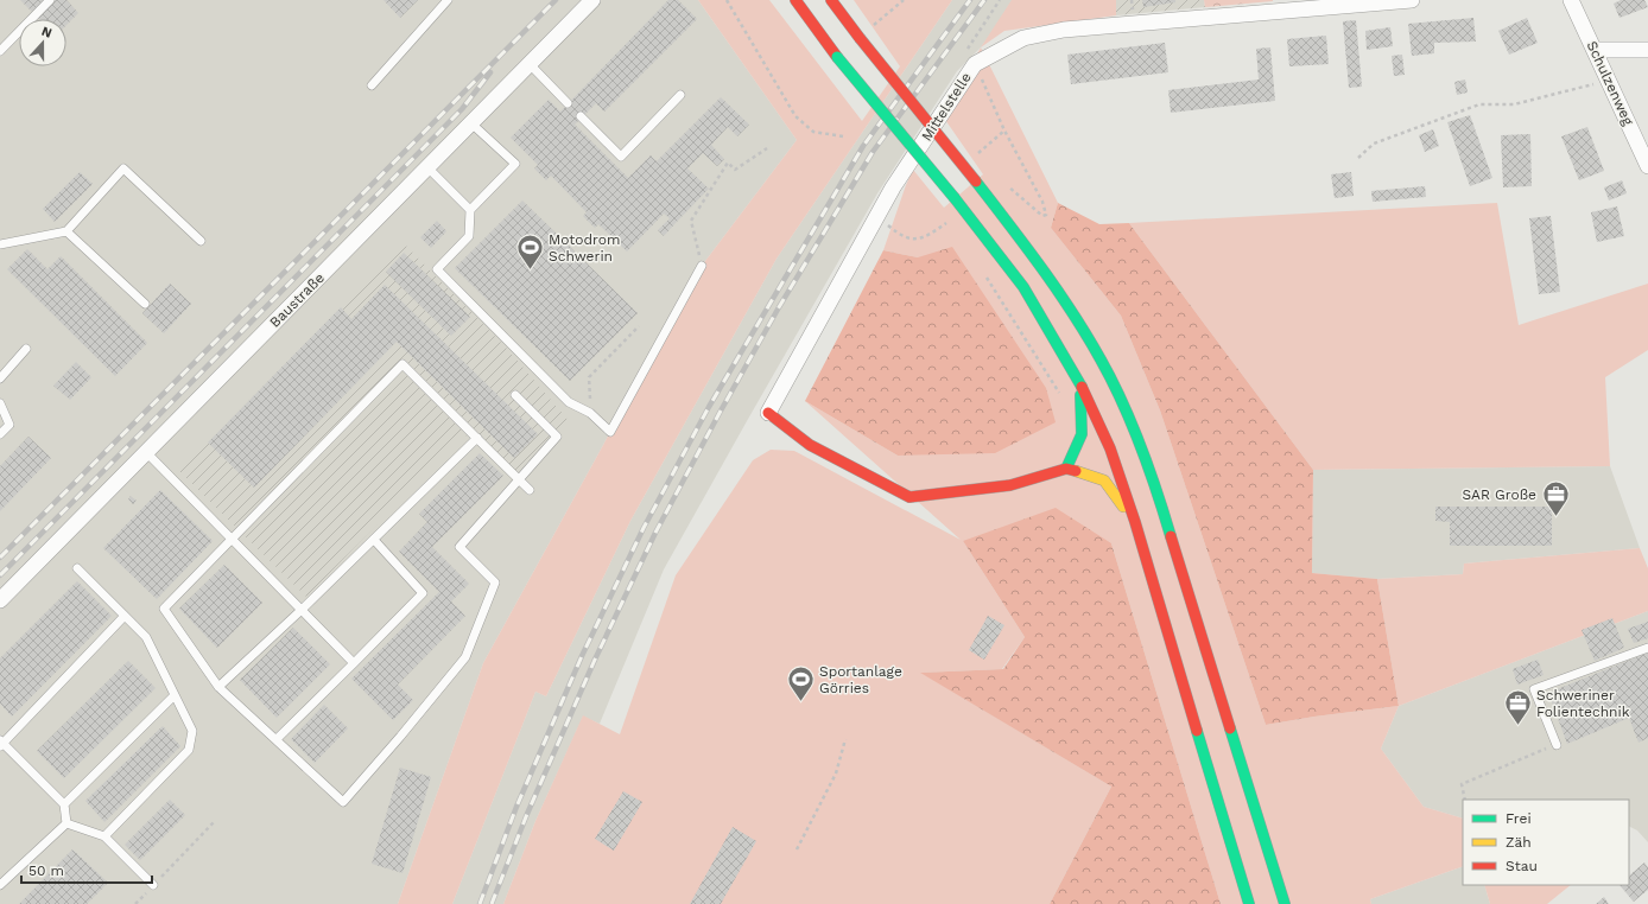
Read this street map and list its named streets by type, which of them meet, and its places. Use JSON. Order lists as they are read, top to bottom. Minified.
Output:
{"streets":{"street":["Schulzenweg","Mittelstelle","Baustraße"]},"places":{"sports":["Motodrom Schwerin","Sportanlage Görries"],"office":["SAR Große","Schweriner Folientechnik"]},"legend":["Frei","Zäh","Stau"],"scale_bar":"50 m","north":"top"}
